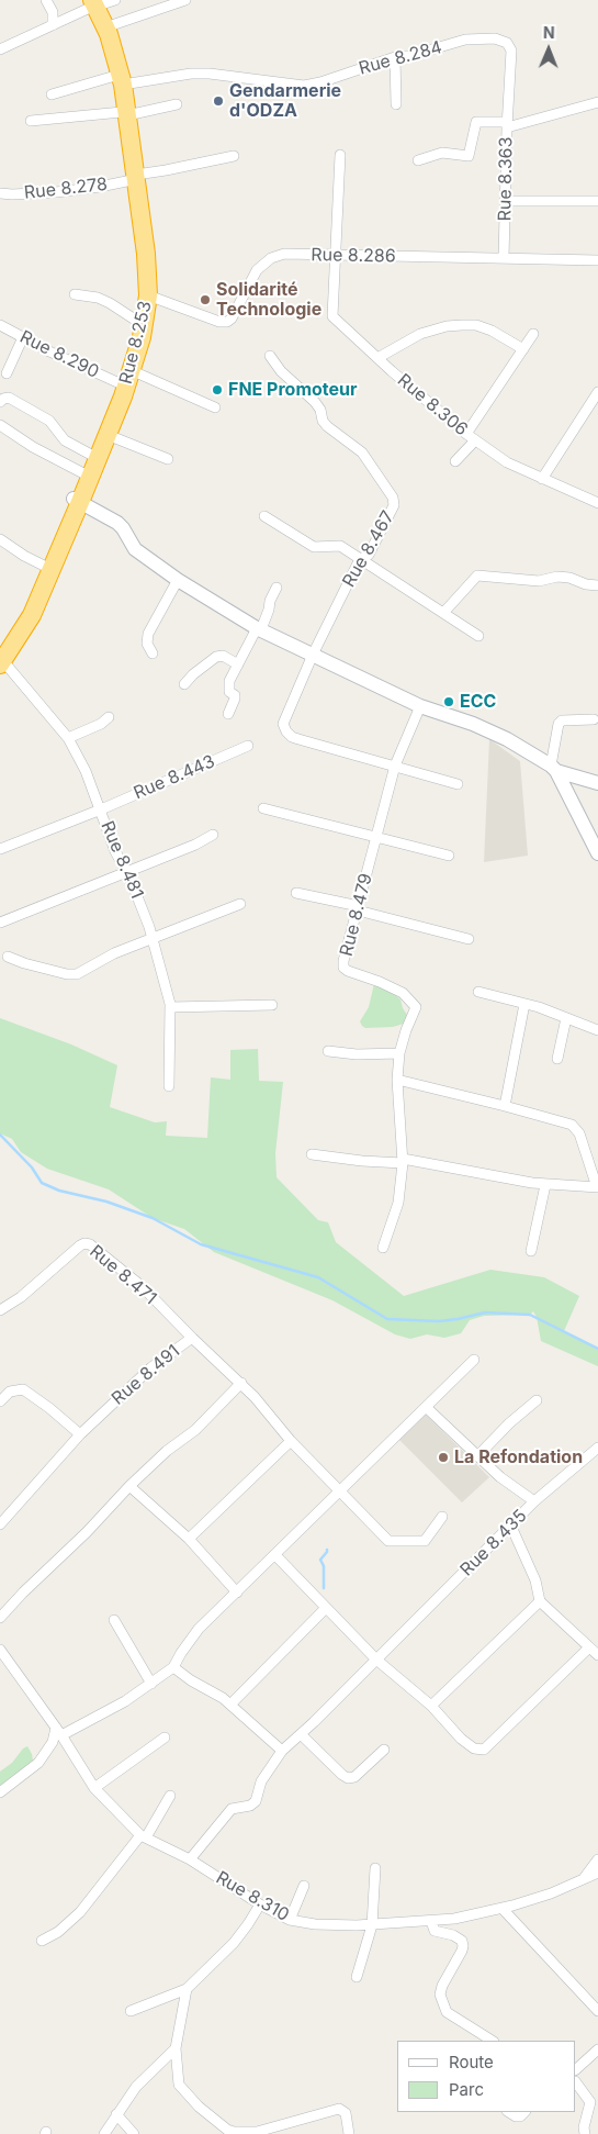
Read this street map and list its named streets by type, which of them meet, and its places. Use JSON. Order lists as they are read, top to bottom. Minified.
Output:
{"streets":{"highway":["Rue 8.253"],"street":["Rue 8.284","Rue 8.363","Rue 8.278","Rue 8.286","Rue 8.290","Rue 8.306","Rue 8.467","Rue 8.443","Rue 8.481","Rue 8.479","Rue 8.471","Rue 8.491","Rue 8.435","Rue 8.310"]},"crossings":[["Rue 8.284","Rue 8.363"],["Rue 8.284","Rue 8.253"],["Rue 8.363","Rue 8.286"],["Rue 8.278","Rue 8.253"],["Rue 8.286","Rue 8.253"],["Rue 8.286","Rue 8.306"],["Rue 8.253","Rue 8.290"],["Rue 8.253","Rue 8.481"],["Rue 8.467","Rue 8.479"],["Rue 8.443","Rue 8.481"],["Rue 8.471","Rue 8.491"],["Rue 8.435","Rue 8.310"]],"places":["Gendarmerie d'ODZA","Solidarité Technologie","FNE Promoteur","ECC","La Refondation"],"legend":["Route","Parc"],"north":"top"}
